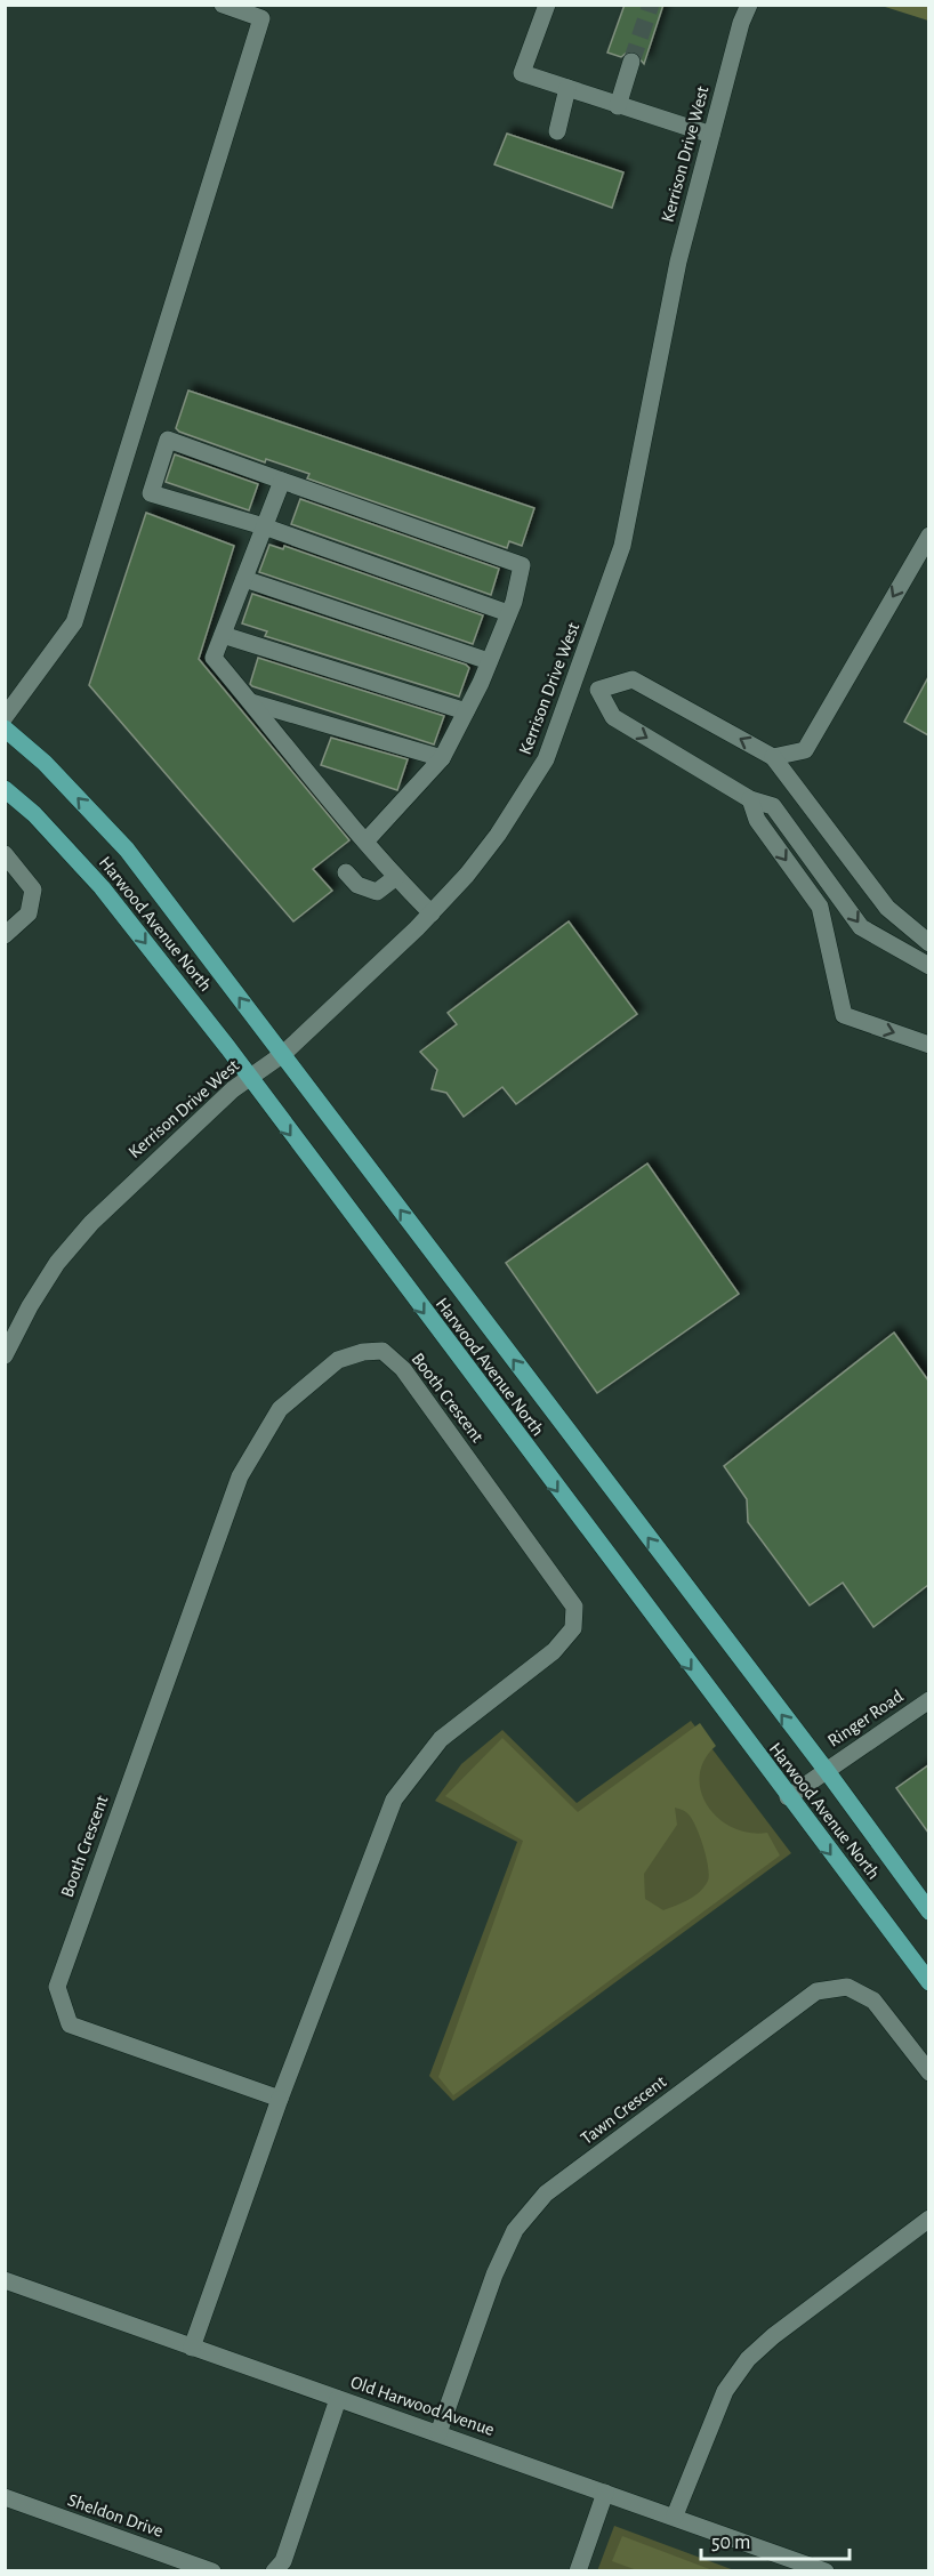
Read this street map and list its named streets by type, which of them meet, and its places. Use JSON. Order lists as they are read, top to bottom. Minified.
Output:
{"streets":{"main road":["Harwood Avenue North"],"street":["Kerrison Drive West","Booth Crescent","Ringer Road","Tawn Crescent","Old Harwood Avenue","Sheldon Drive"]},"crossings":[["Kerrison Drive West","Harwood Avenue North"],["Harwood Avenue North","Ringer Road"],["Booth Crescent","Old Harwood Avenue"],["Tawn Crescent","Old Harwood Avenue"]],"scale_bar":"50 m"}
